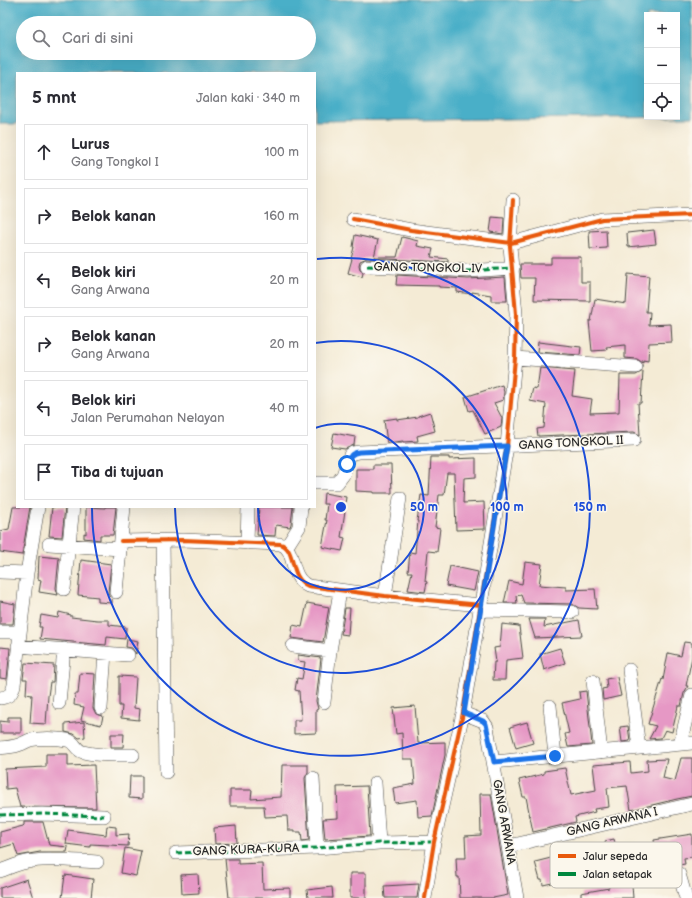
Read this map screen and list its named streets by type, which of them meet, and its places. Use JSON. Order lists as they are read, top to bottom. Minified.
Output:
{"streets":{"street":["GANG TONGKOL IV","GANG TONGKOL II","GANG ARWANA","GANG ARWANA I","GANG KURA-KURA"]},"crossings":[["GANG ARWANA","GANG ARWANA I"]],"legend":["Jalur sepeda","Jalan setapak"],"page":{"map_buttons":["+","−"],"search":"Cari di sini","heading":["5 mnt","Jalan kaki · 340 m"],"list":[["Lurus","Gang Tongkol I","100 m"],["Belok kanan","160 m"],["Belok kiri","Gang Arwana","20 m"],["Belok kanan","Gang Arwana","20 m"],["Belok kiri","Jalan Perumahan Nelayan","40 m"],"Tiba di tujuan"]},"rings":["50 m","100 m","150 m"]}
